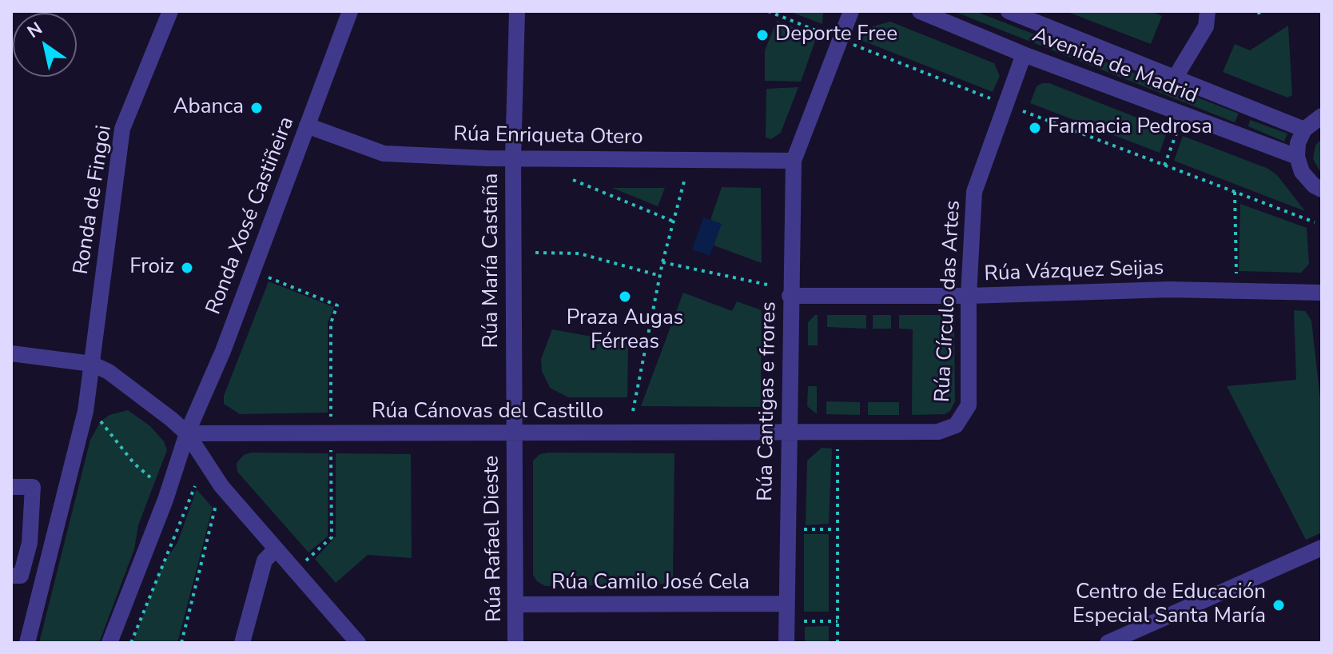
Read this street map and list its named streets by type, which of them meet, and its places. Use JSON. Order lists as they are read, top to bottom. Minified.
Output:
{"streets":{"street":["Avenida de Madrid","Rúa Enriqueta Otero","Ronda de Fingoi","Ronda Xosé Castiñeira","Rúa María Castaña","Rúa Vázquez Seijas","Rúa Círculo das Artes","Rúa Cantigas e frores","Rúa Cánovas del Castillo","Rúa Rafael Dieste","Rúa Camilo José Cela"]},"crossings":[["Avenida de Madrid","Rúa Círculo das Artes"],["Rúa Enriqueta Otero","Ronda Xosé Castiñeira"],["Rúa Enriqueta Otero","Rúa María Castaña"],["Rúa Enriqueta Otero","Rúa Cantigas e frores"],["Ronda Xosé Castiñeira","Rúa Cánovas del Castillo"],["Rúa María Castaña","Rúa Cánovas del Castillo"],["Rúa María Castaña","Rúa Rafael Dieste"],["Rúa Vázquez Seijas","Rúa Círculo das Artes"],["Rúa Vázquez Seijas","Rúa Cantigas e frores"],["Rúa Círculo das Artes","Rúa Cantigas e frores"],["Rúa Círculo das Artes","Rúa Cánovas del Castillo"],["Rúa Cantigas e frores","Rúa Cánovas del Castillo"],["Rúa Cantigas e frores","Rúa Camilo José Cela"],["Rúa Cánovas del Castillo","Rúa Rafael Dieste"],["Rúa Rafael Dieste","Rúa Camilo José Cela"]],"places":["Deporte Free","Abanca","Farmacia Pedrosa","Froiz","Praza Augas Férreas","Centro de Educación Especial Santa María"],"north":"top left"}
